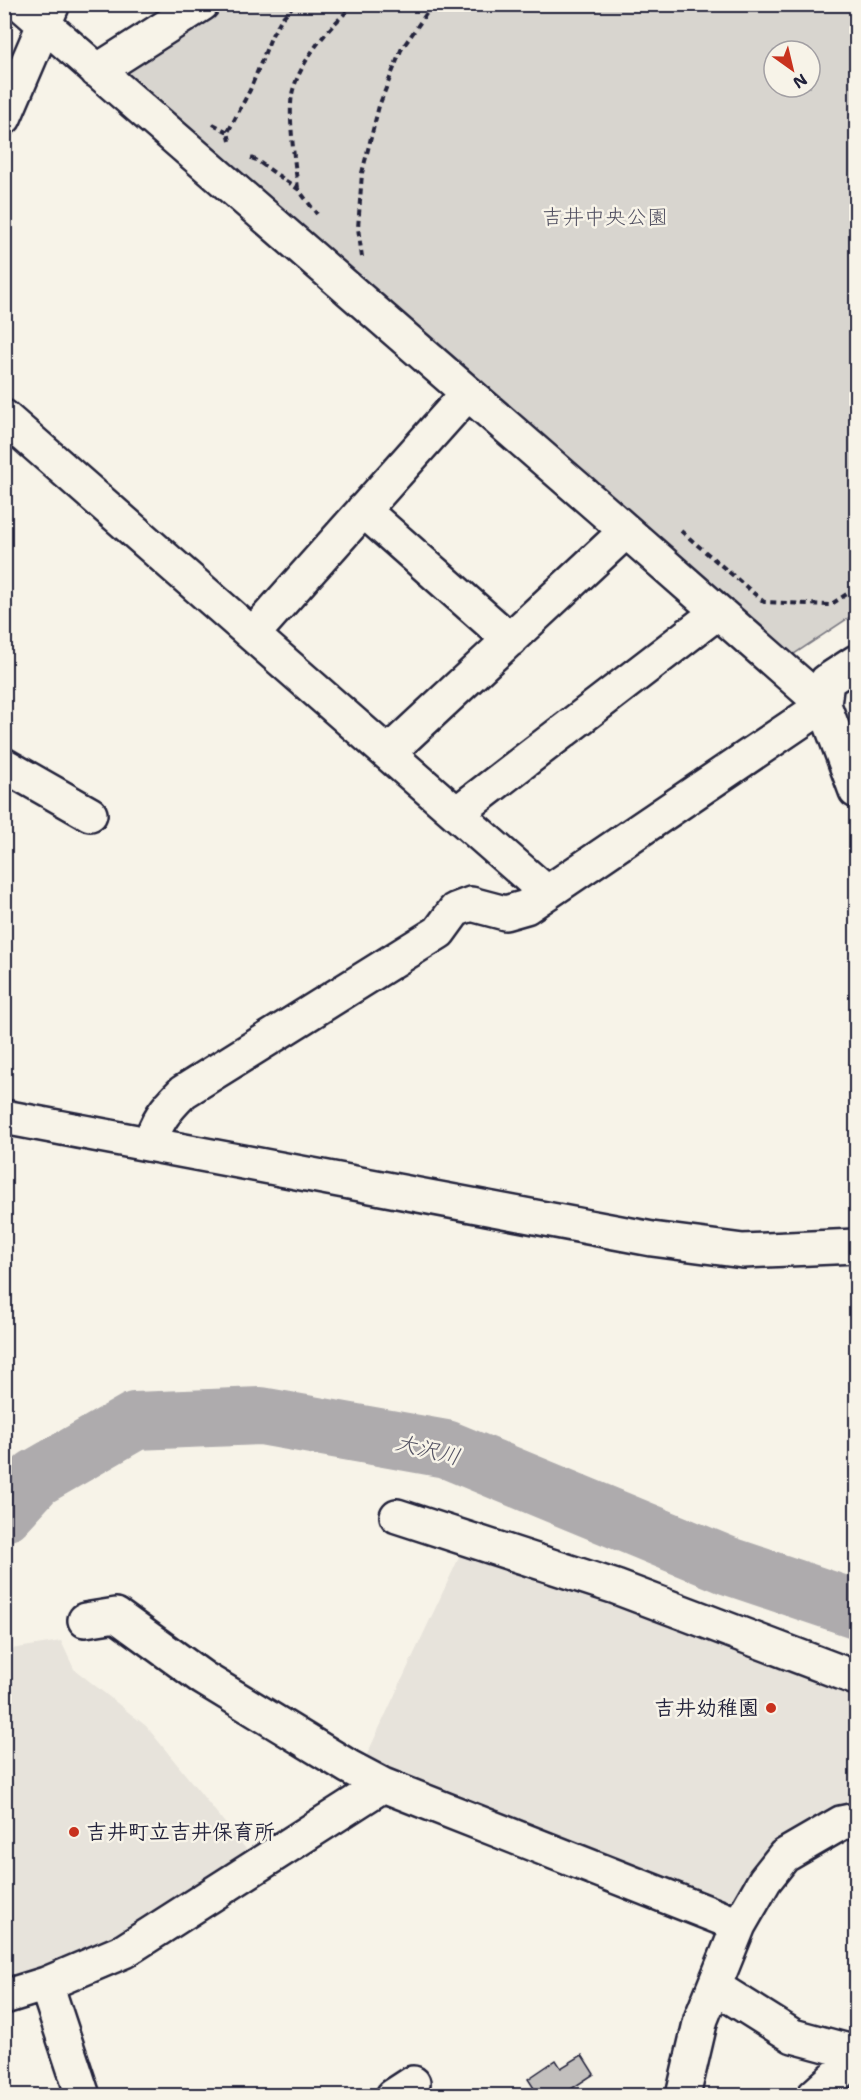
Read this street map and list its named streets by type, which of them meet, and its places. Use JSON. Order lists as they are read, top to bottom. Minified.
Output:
{"water":["大沢川"],"parks":["吉井中央公園"],"places":["吉井幼稚園","吉井町立吉井保育所"],"north":"bottom right"}
